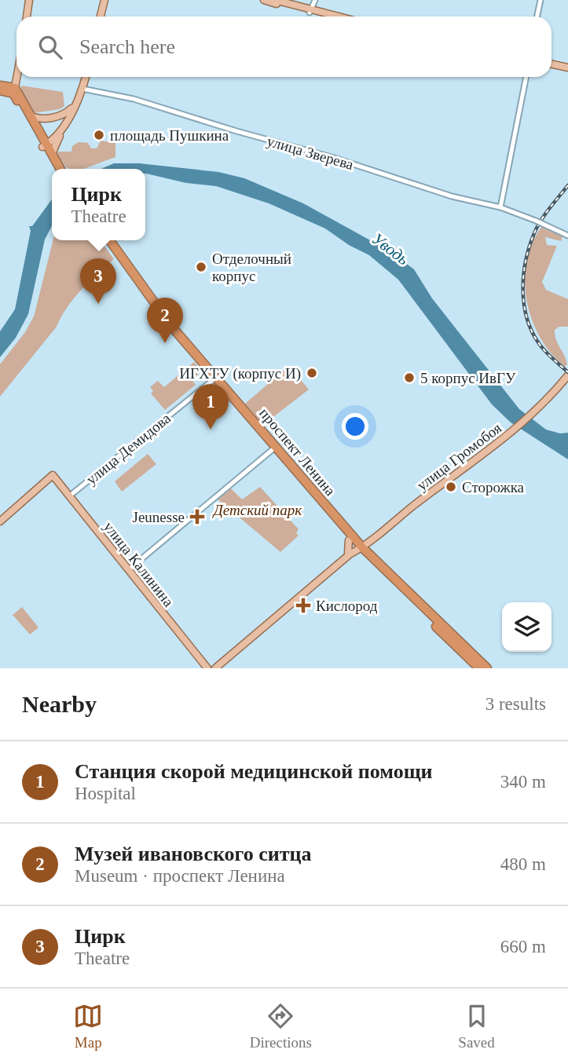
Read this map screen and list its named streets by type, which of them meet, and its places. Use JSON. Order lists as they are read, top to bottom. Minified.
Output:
{"streets":{"highway":["проспект Ленина"],"main road":["улица Громобоя","улица Калинина"],"street":["улица Зверева","улица Демидова"]},"crossings":[["улица Демидова","проспект Ленина"],["улица Демидова","улица Калинина"],["проспект Ленина","улица Громобоя"],["улица Громобоя","улица Калинина"]],"water":["Уводь"],"parks":["Детский парк"],"places":{"other":["площадь Пушкина","Отделочный корпус","ИГХТУ (корпус И)","5 корпус ИвГУ","Сторожка"],"health":["Jeunesse","Кислород"]},"page":{"search":"Search here","popup":["Цирк","Theatre"],"pins":["3","2","1"],"heading":["Nearby","3 results"],"list":[{"mark":"1","name":"Станция скорой медицинской помощи","note":"Hospital","value":"340 m"},{"mark":"2","name":"Музей ивановского ситца","note":"Museum · проспект Ленина","value":"480 m"},{"mark":"3","name":"Цирк","note":"Theatre","value":"660 m"}],"nav":["Map","Directions","Saved"]}}
